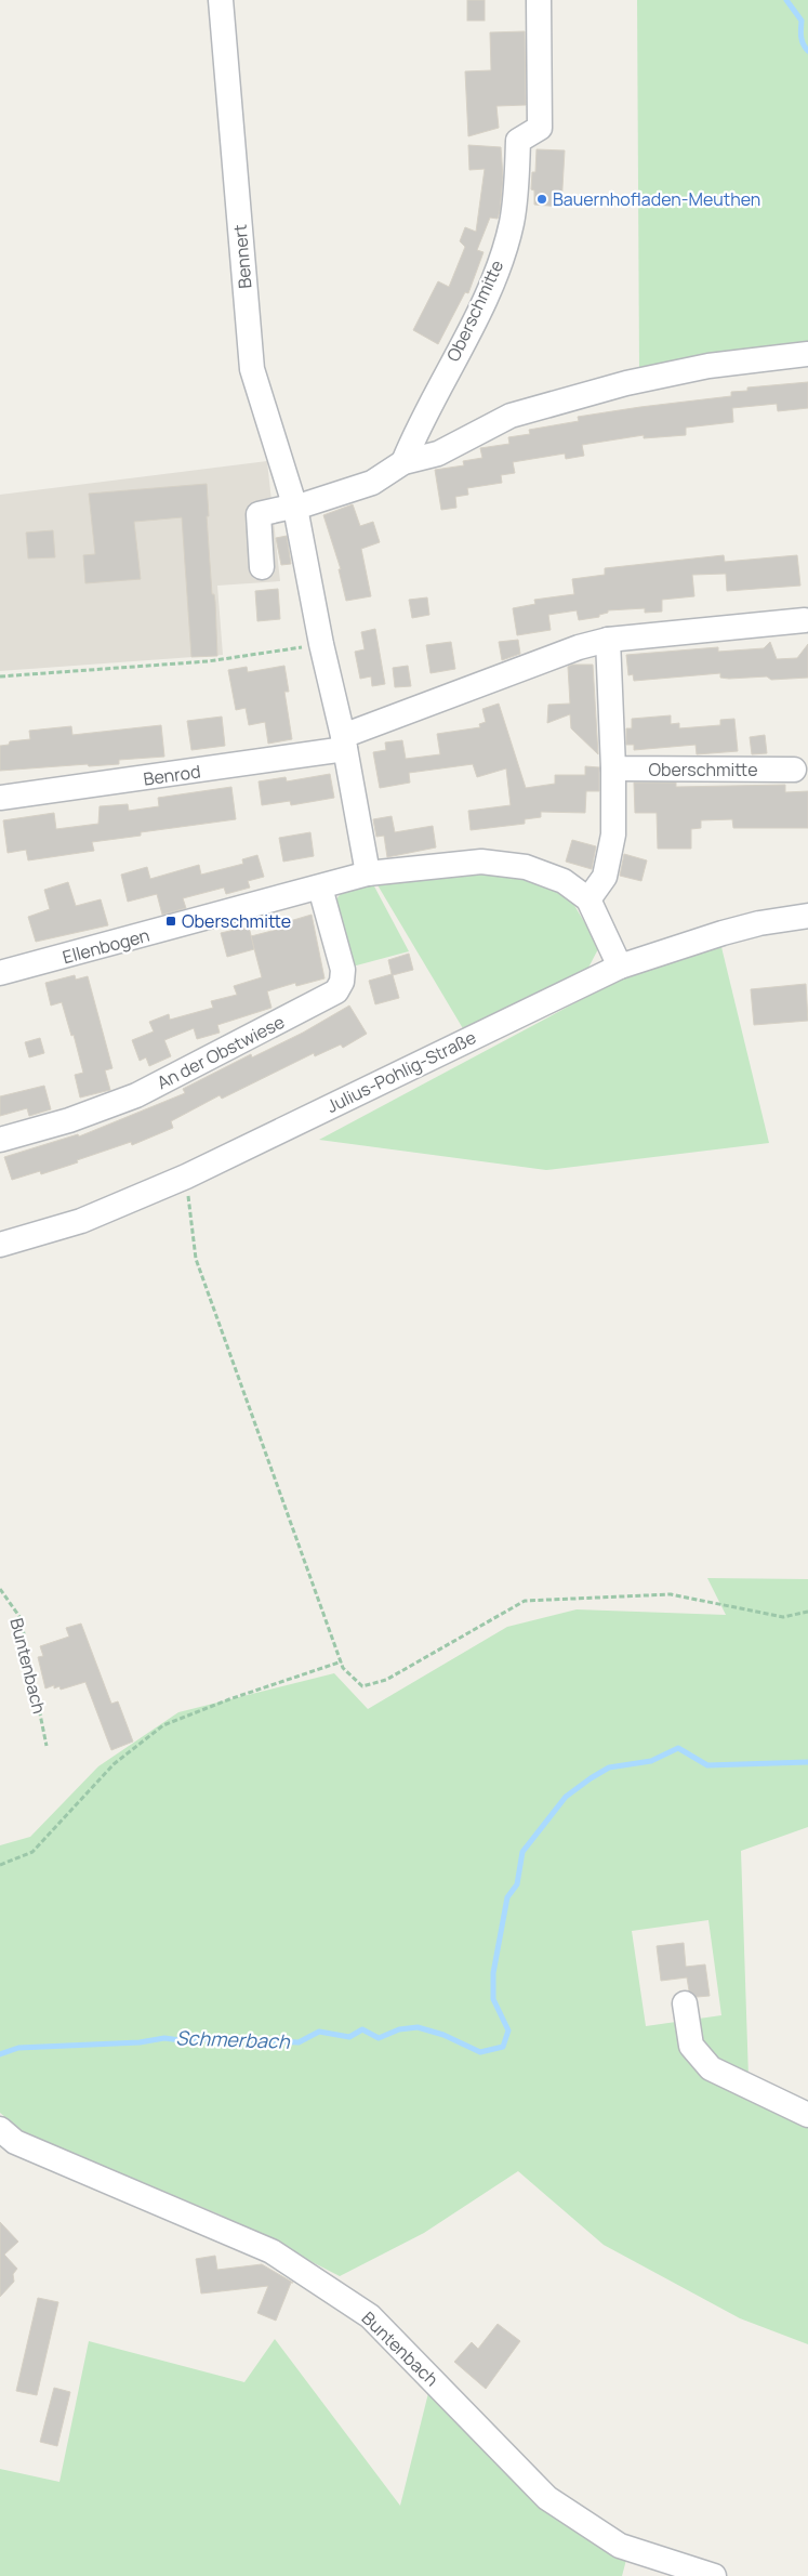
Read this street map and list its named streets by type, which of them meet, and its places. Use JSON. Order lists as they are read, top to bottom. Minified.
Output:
{"streets":{"street":["Bennert","Oberschmitte","Benrod","Ellenbogen","An der Obstwiese","Julius-Pohlig-Straße","Buntenbach"]},"crossings":[["Ellenbogen","An der Obstwiese"]],"water":["Schmerbach"],"places":{"other":["Bauernhofladen-Meuthen"],"transit":["Oberschmitte"]}}
